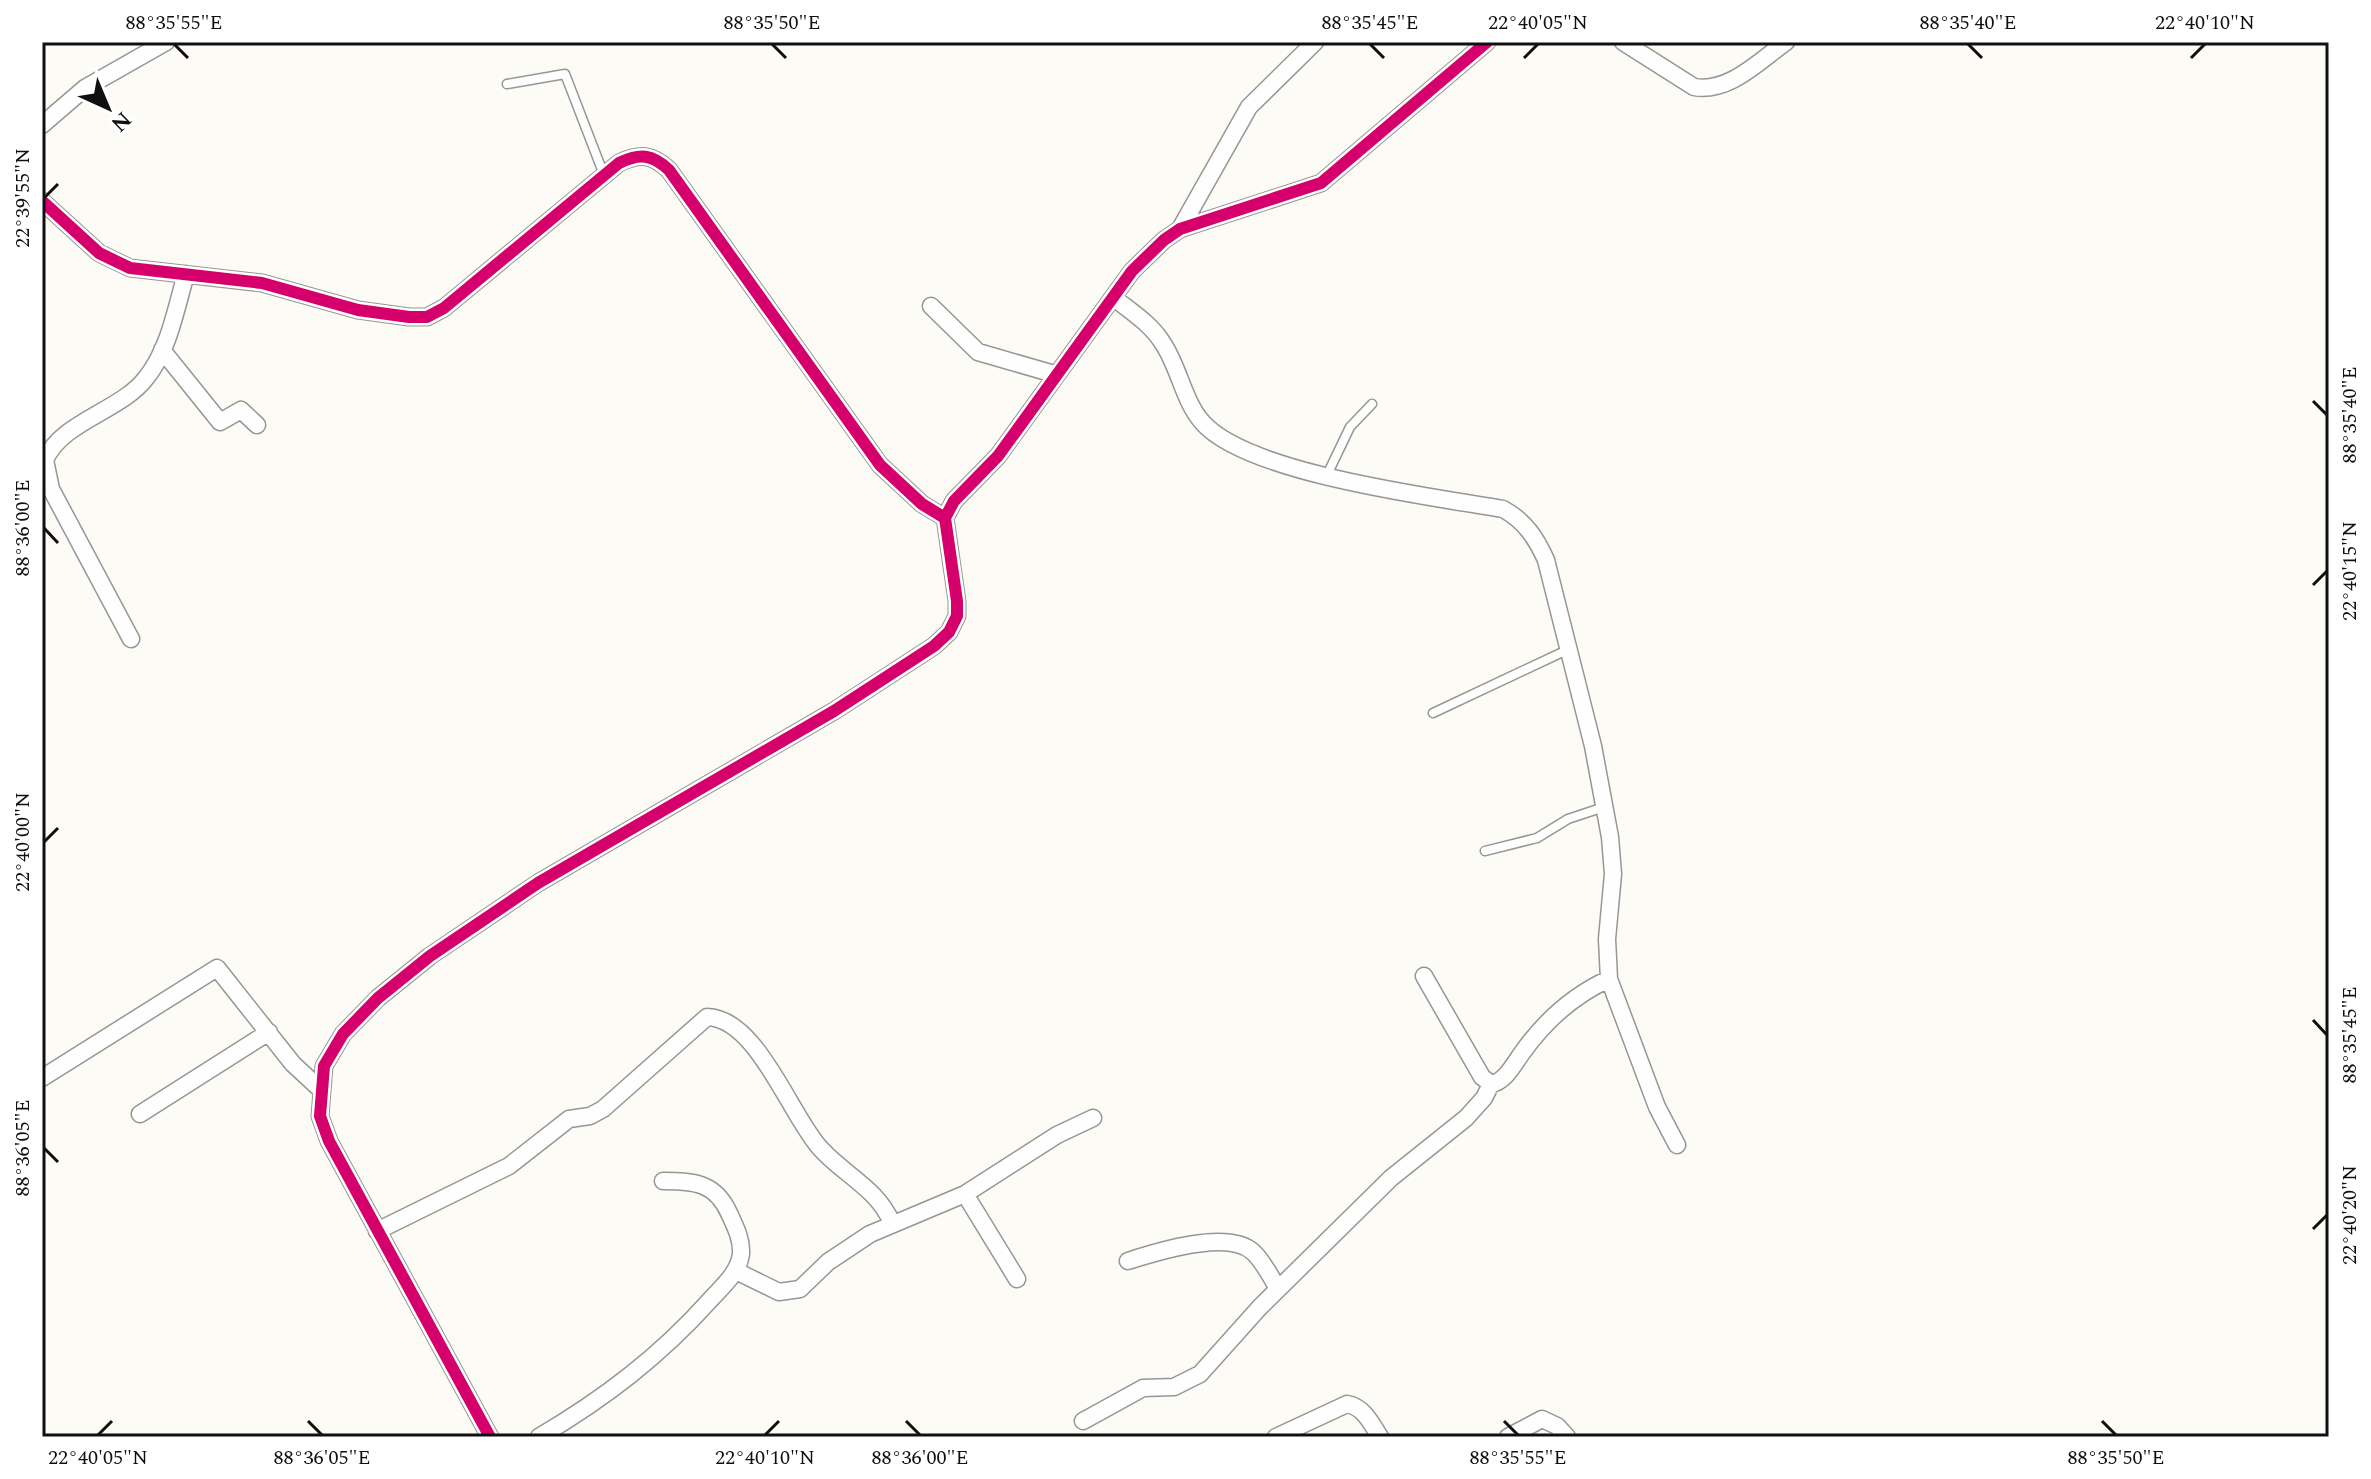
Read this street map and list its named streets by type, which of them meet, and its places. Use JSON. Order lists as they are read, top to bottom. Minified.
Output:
{"north":"bottom right","coordinates":["88°35'55\"E","88°35'50\"E","88°35'45\"E","22°40'05\"N","88°35'40\"E","22°40'10\"N","22°39'55\"N","88°36'00\"E","22°40'15\"N","22°40'00\"N","88°36'05\"E","22°40'20\"N"]}
